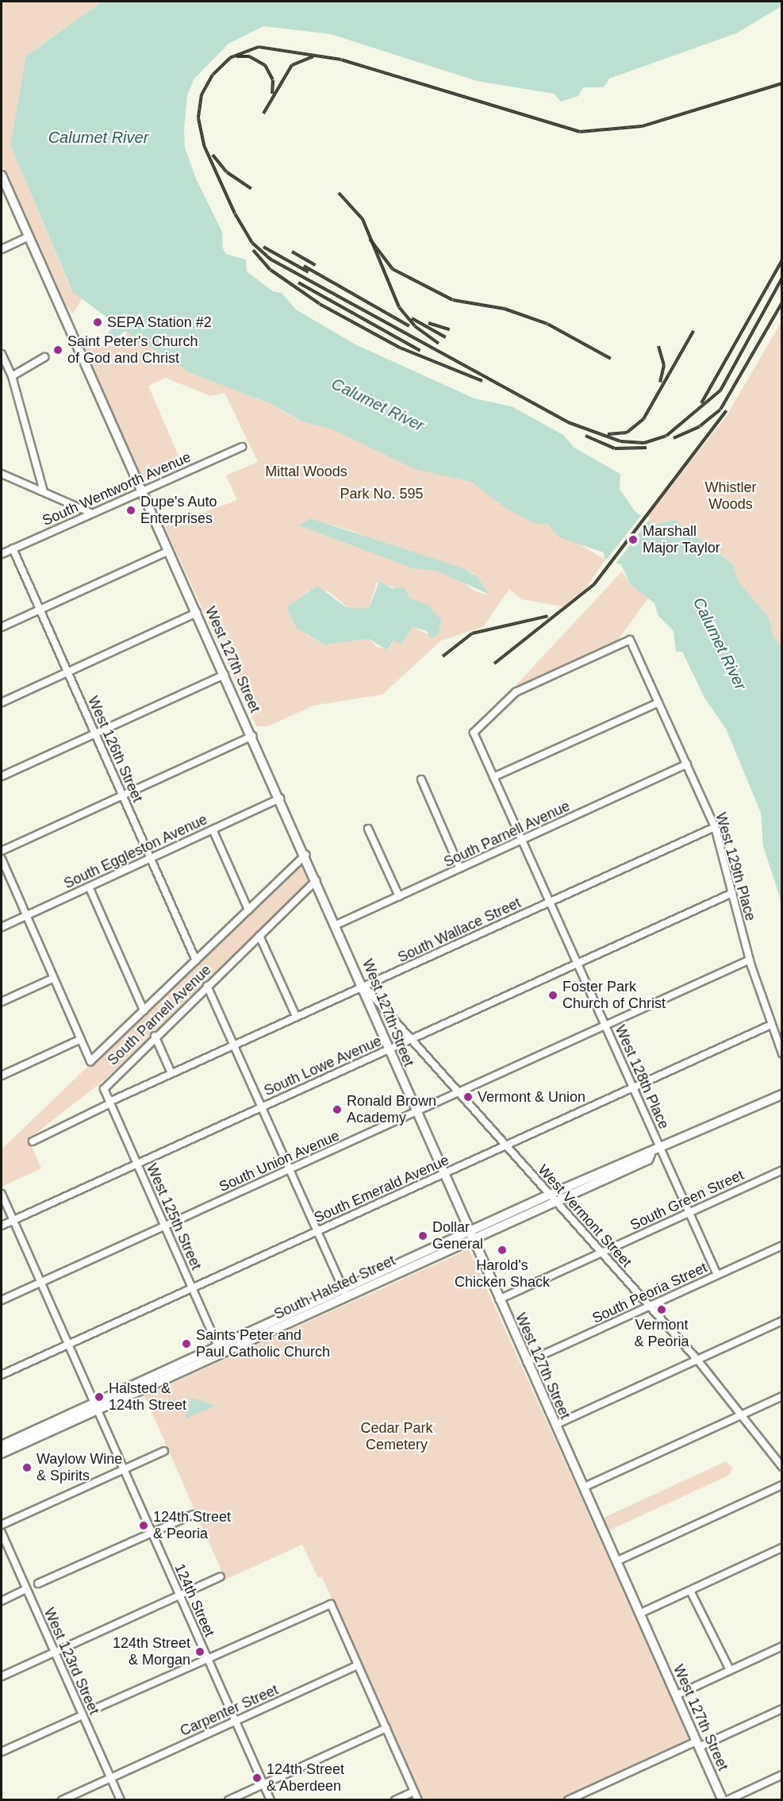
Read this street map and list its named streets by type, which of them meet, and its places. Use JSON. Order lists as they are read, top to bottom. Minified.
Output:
{"streets":{"main road":["West 127th Street","South Halsted Street"],"street":["South Wentworth Avenue","West 126th Street","South Parnell Avenue","South Eggleston Avenue","West 129th Place","South Wallace Street","South Lowe Avenue","West 128th Place","South Union Avenue","South Emerald Avenue","South Green Street","West Vermont Street","West 125th Street","South Peoria Street","124th Street","West 123rd Street","Carpenter Street"]},"crossings":[["South Wentworth Avenue","West 127th Street"],["South Wentworth Avenue","West 126th Street"],["West 127th Street","South Parnell Avenue"],["West 127th Street","South Eggleston Avenue"],["West 127th Street","South Wallace Street"],["West 127th Street","South Lowe Avenue"],["West 127th Street","South Union Avenue"],["West 127th Street","South Emerald Avenue"],["West 127th Street","South Green Street"],["West 127th Street","West Vermont Street"],["West 127th Street","South Halsted Street"],["West 127th Street","South Peoria Street"],["West 126th Street","South Parnell Avenue"],["West 126th Street","South Eggleston Avenue"],["South Parnell Avenue","West 129th Place"],["South Parnell Avenue","West 128th Place"],["South Parnell Avenue","West 125th Street"],["West 129th Place","South Wallace Street"],["West 129th Place","South Lowe Avenue"],["West 129th Place","West 128th Place"],["West 129th Place","South Union Avenue"],["West 129th Place","South Emerald Avenue"],["South Wallace Street","West 128th Place"],["South Wallace Street","West Vermont Street"],["South Wallace Street","West 125th Street"],["South Lowe Avenue","West 128th Place"],["South Lowe Avenue","West Vermont Street"],["South Lowe Avenue","West 125th Street"],["South Lowe Avenue","124th Street"],["West 128th Place","South Union Avenue"],["West 128th Place","South Emerald Avenue"],["West 128th Place","South Green Street"],["West 128th Place","South Halsted Street"],["West 128th Place","South Peoria Street"],["South Union Avenue","West Vermont Street"],["South Union Avenue","West 125th Street"],["South Union Avenue","124th Street"],["South Emerald Avenue","West Vermont Street"],["South Emerald Avenue","West 125th Street"],["South Emerald Avenue","124th Street"],["South Green Street","West Vermont Street"],["West Vermont Street","South Halsted Street"],["West Vermont Street","South Peoria Street"],["West 125th Street","South Halsted Street"],["South Halsted Street","124th Street"],["124th Street","Carpenter Street"],["West 123rd Street","Carpenter Street"]],"water":["Calumet River"],"parks":["Mittal Woods","Whistler Woods","Park No. 595","Cedar Park Cemetery"],"places":["SEPA Station #2","Saint Peter's Church of God and Christ","Dupe's Auto Enterprises","Marshall Major Taylor","Foster Park Church of Christ","Vermont & Union","Ronald Brown Academy","Dollar General","Harold's Chicken Shack","Vermont & Peoria","Saints Peter and Paul Catholic Church","Halsted & 124th Street","Waylow Wine & Spirits","124th Street & Peoria","124th Street & Morgan","124th Street & Aberdeen"]}
